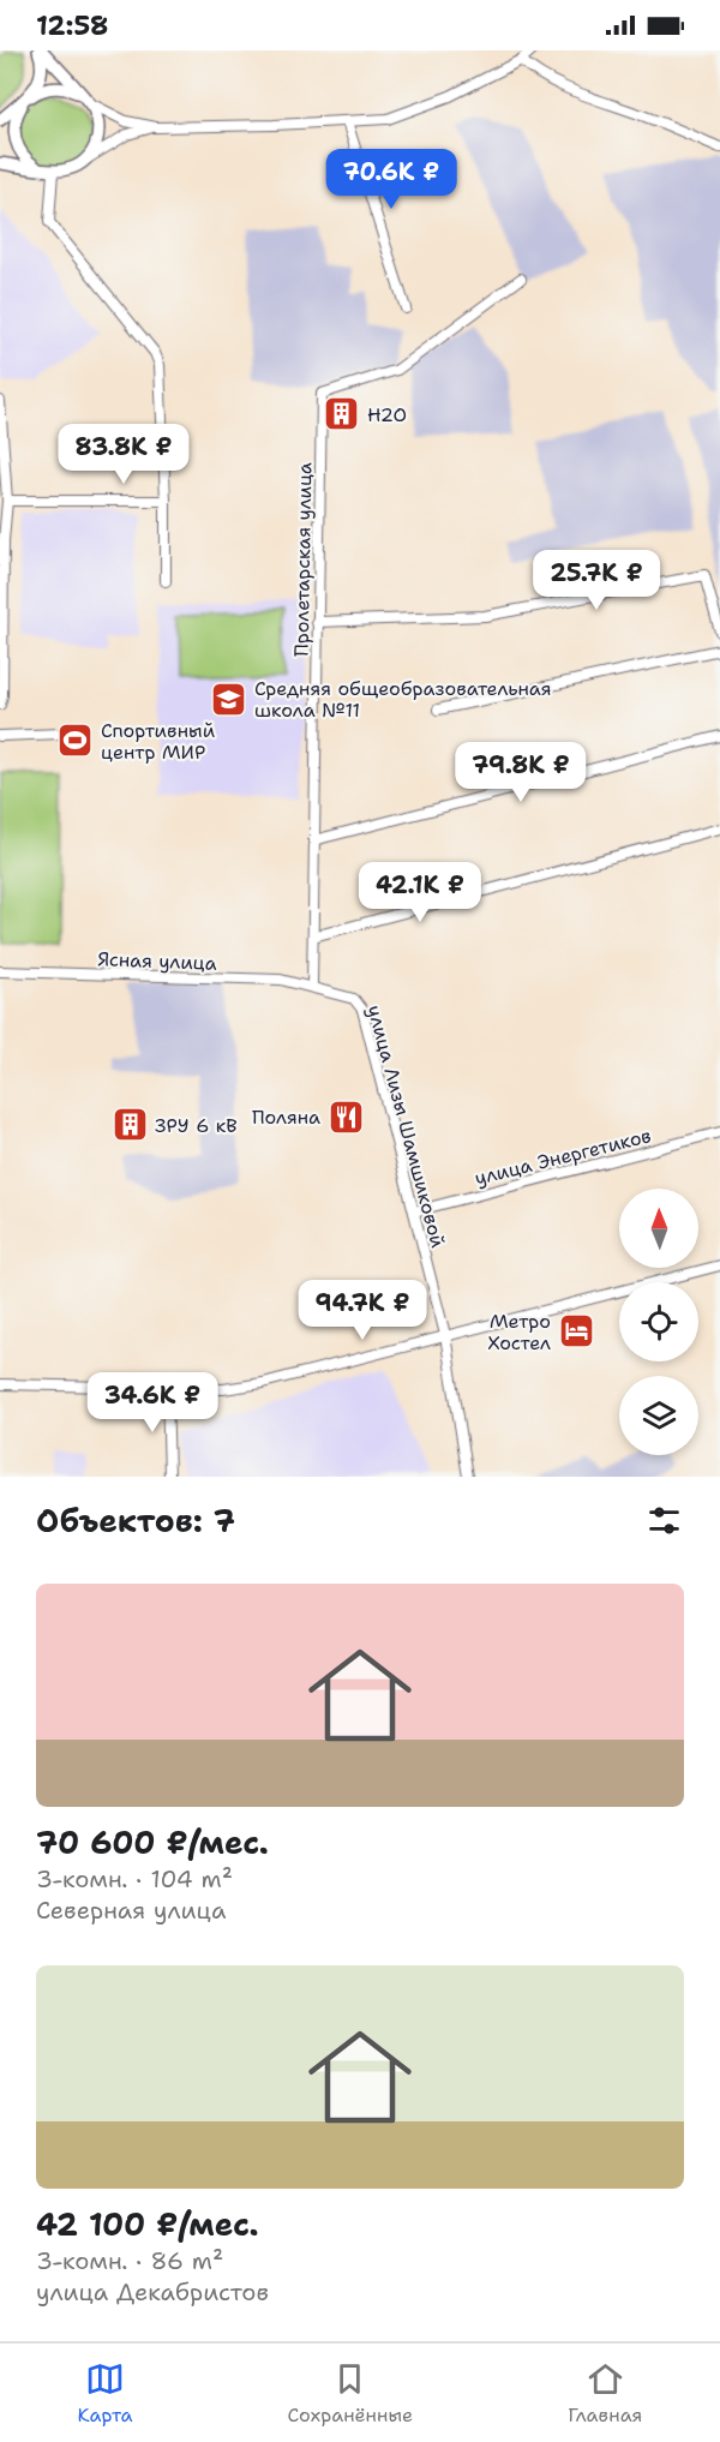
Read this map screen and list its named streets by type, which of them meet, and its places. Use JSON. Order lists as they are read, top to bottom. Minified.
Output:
{"streets":{"street":["Пролетарская улица","Ясная улица","улица Лизы Шамшиковой","улица Энергетиков"]},"crossings":[["Пролетарская улица","Ясная улица"],["Пролетарская улица","улица Лизы Шамшиковой"],["Ясная улица","улица Лизы Шамшиковой"],["улица Лизы Шамшиковой","улица Энергетиков"]],"places":{"building":["Н2О","ЗРУ 6 кВ"],"school or university":["Средняя общеобразовательная школа №11"],"sports":["Спортивный центр МИР"],"restaurant":["Поляна"],"hotel":["Метро Хостел"]},"north":"top","page":{"status":"12:58","price":["70.6K ₽","83.8K ₽","25.7K ₽","79.8K ₽","42.1K ₽","94.7K ₽","34.6K ₽"],"heading":"Объектов: 7","list":[{"name":"70 600 ₽/мес.","note":"3-комн. · 104 m² · Северная улица"},{"name":"42 100 ₽/мес.","note":"3-комн. · 86 m² · улица Декабристов"}],"tabs":["Карта","Сохранённые","Главная"]}}
